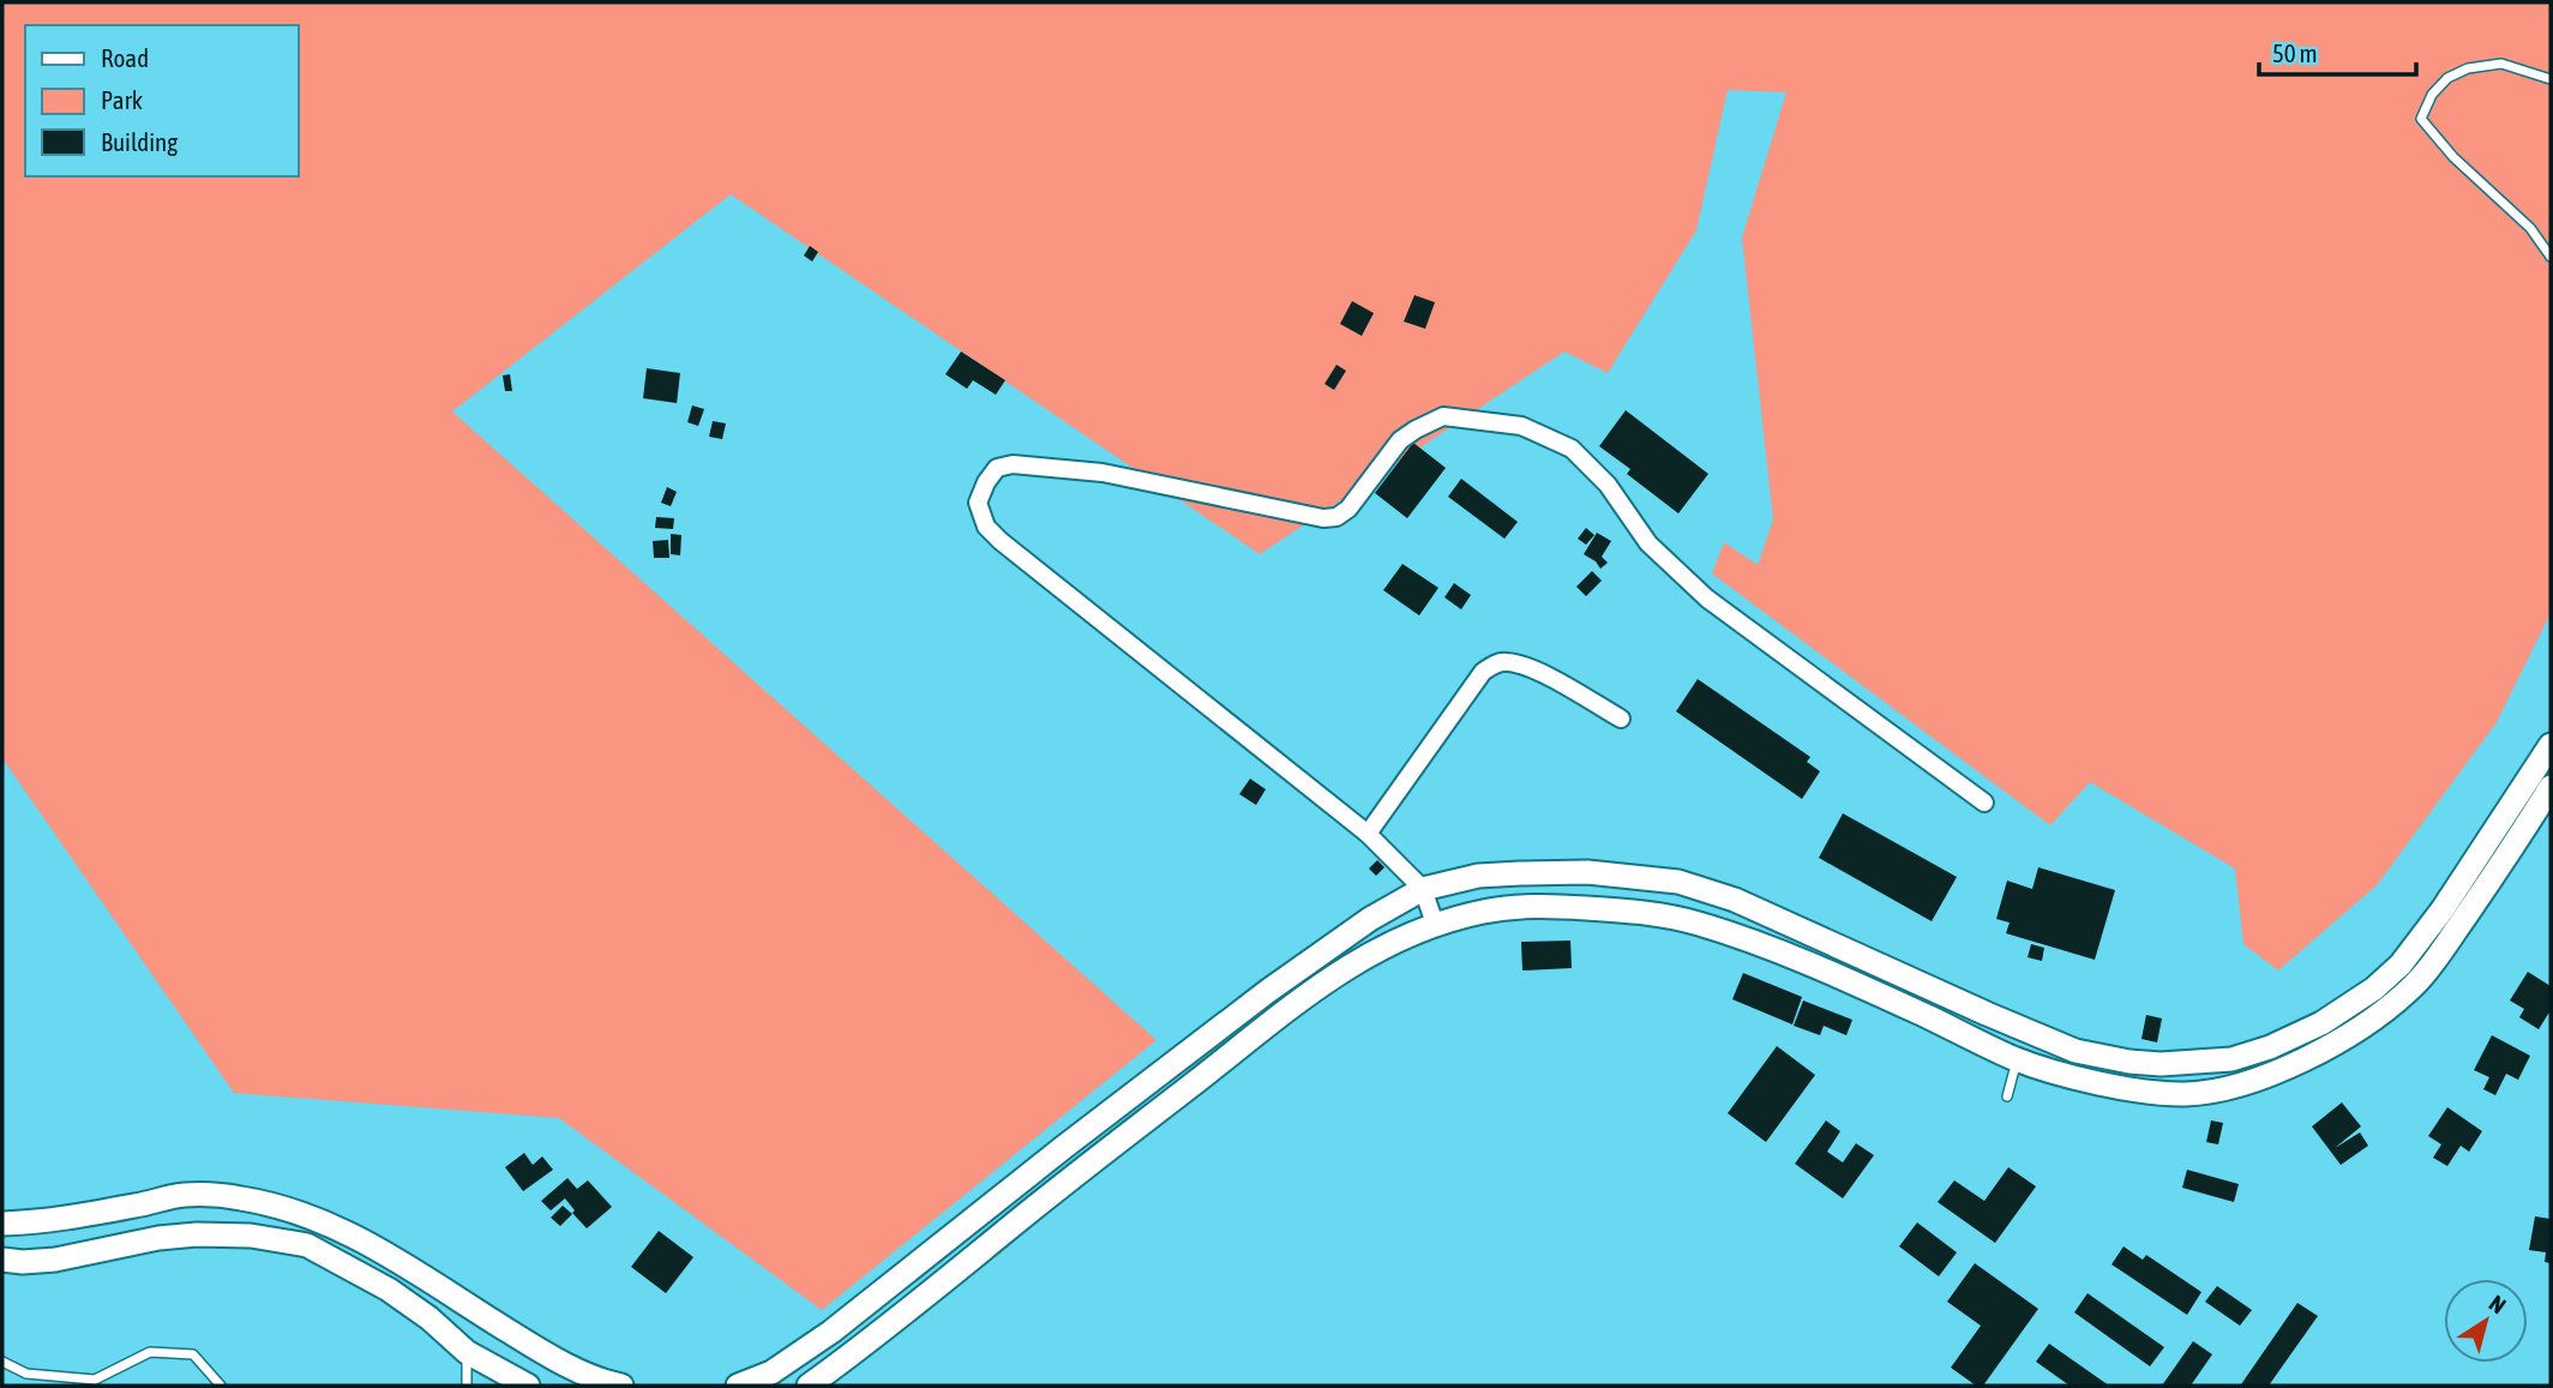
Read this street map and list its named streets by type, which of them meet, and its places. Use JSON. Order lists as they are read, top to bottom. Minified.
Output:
{"legend":["Road","Park","Building"],"scale_bar":"50 m","north":"top right"}
